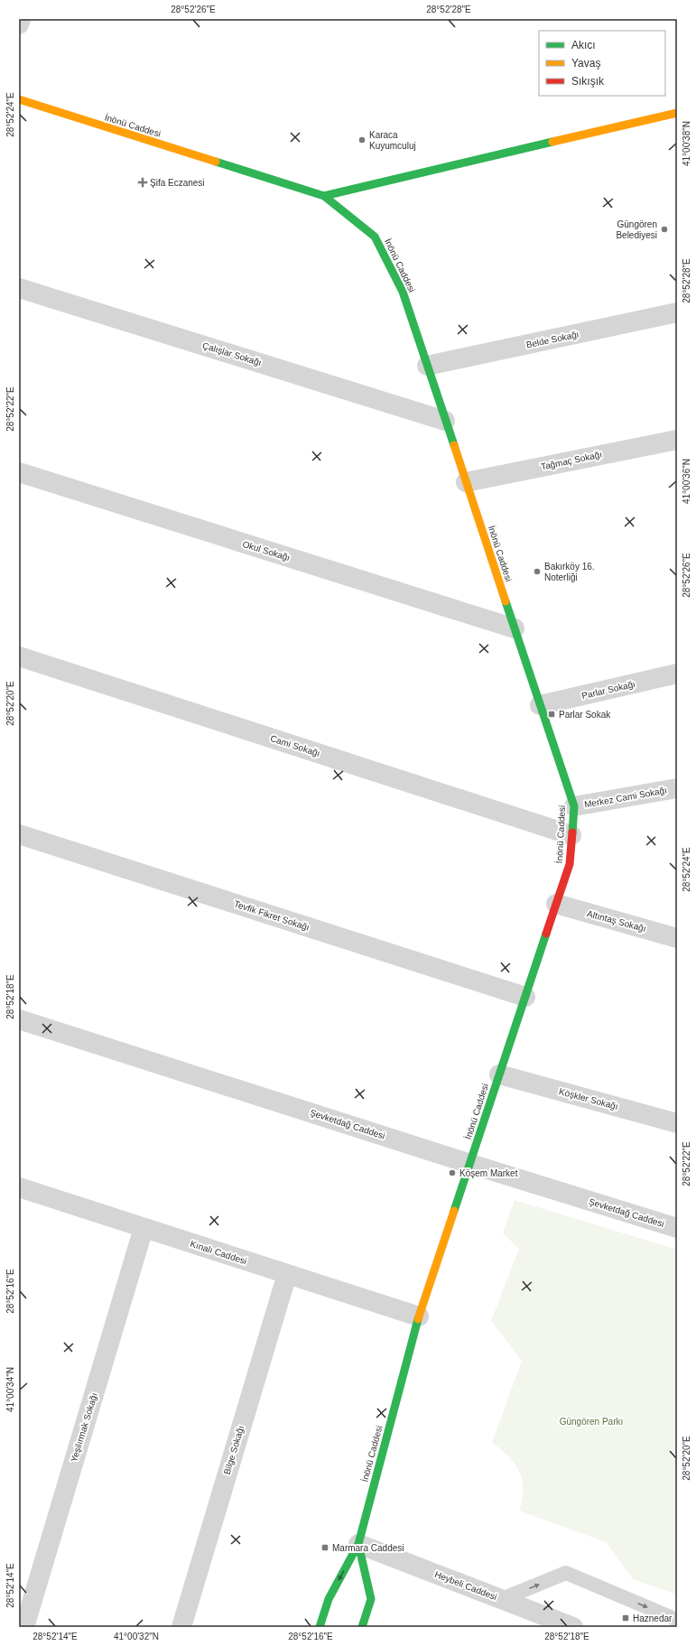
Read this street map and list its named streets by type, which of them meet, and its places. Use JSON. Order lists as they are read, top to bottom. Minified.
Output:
{"streets":{"street":["İnönü Caddesi","Belde Sokağı","Çalışlar Sokağı","Tağmaç Sokağı","Okul Sokağı","Parlar Sokağı","Cami Sokağı","Merkez Cami Sokağı","Tevfik Fikret Sokağı","Altıntaş Sokağı","Köşkler Sokağı","Şevketdağ Caddesi","Kınalı Caddesi","Yeşilırmak Sokağı","Bilge Sokağı","Heybeli Caddesi"]},"crossings":[["İnönü Caddesi","Belde Sokağı"],["İnönü Caddesi","Çalışlar Sokağı"],["İnönü Caddesi","Tağmaç Sokağı"],["İnönü Caddesi","Okul Sokağı"],["İnönü Caddesi","Parlar Sokağı"],["İnönü Caddesi","Cami Sokağı"],["İnönü Caddesi","Merkez Cami Sokağı"],["İnönü Caddesi","Tevfik Fikret Sokağı"],["İnönü Caddesi","Altıntaş Sokağı"],["İnönü Caddesi","Köşkler Sokağı"],["İnönü Caddesi","Şevketdağ Caddesi"],["İnönü Caddesi","Kınalı Caddesi"],["İnönü Caddesi","Heybeli Caddesi"],["Kınalı Caddesi","Yeşilırmak Sokağı"],["Kınalı Caddesi","Bilge Sokağı"]],"parks":["Güngören Parkı"],"places":{"other":["Karaca Kuyumculuj","Güngören Belediyesi","Bakırköy 16. Noterliği","Köşem Market"],"health":["Şifa Eczanesi"],"transit":["Parlar Sokak","Marmara Caddesi","Haznedar"]},"legend":["Akıcı","Yavaş","Sıkışık"],"coordinates":["28°52'26\"E","28°52'28\"E","28°52'24\"E","41°00'38\"N","28°52'22\"E","41°00'36\"N","28°52'20\"E","28°52'18\"E","28°52'16\"E","41°00'34\"N","28°52'14\"E","41°00'32\"N"]}
